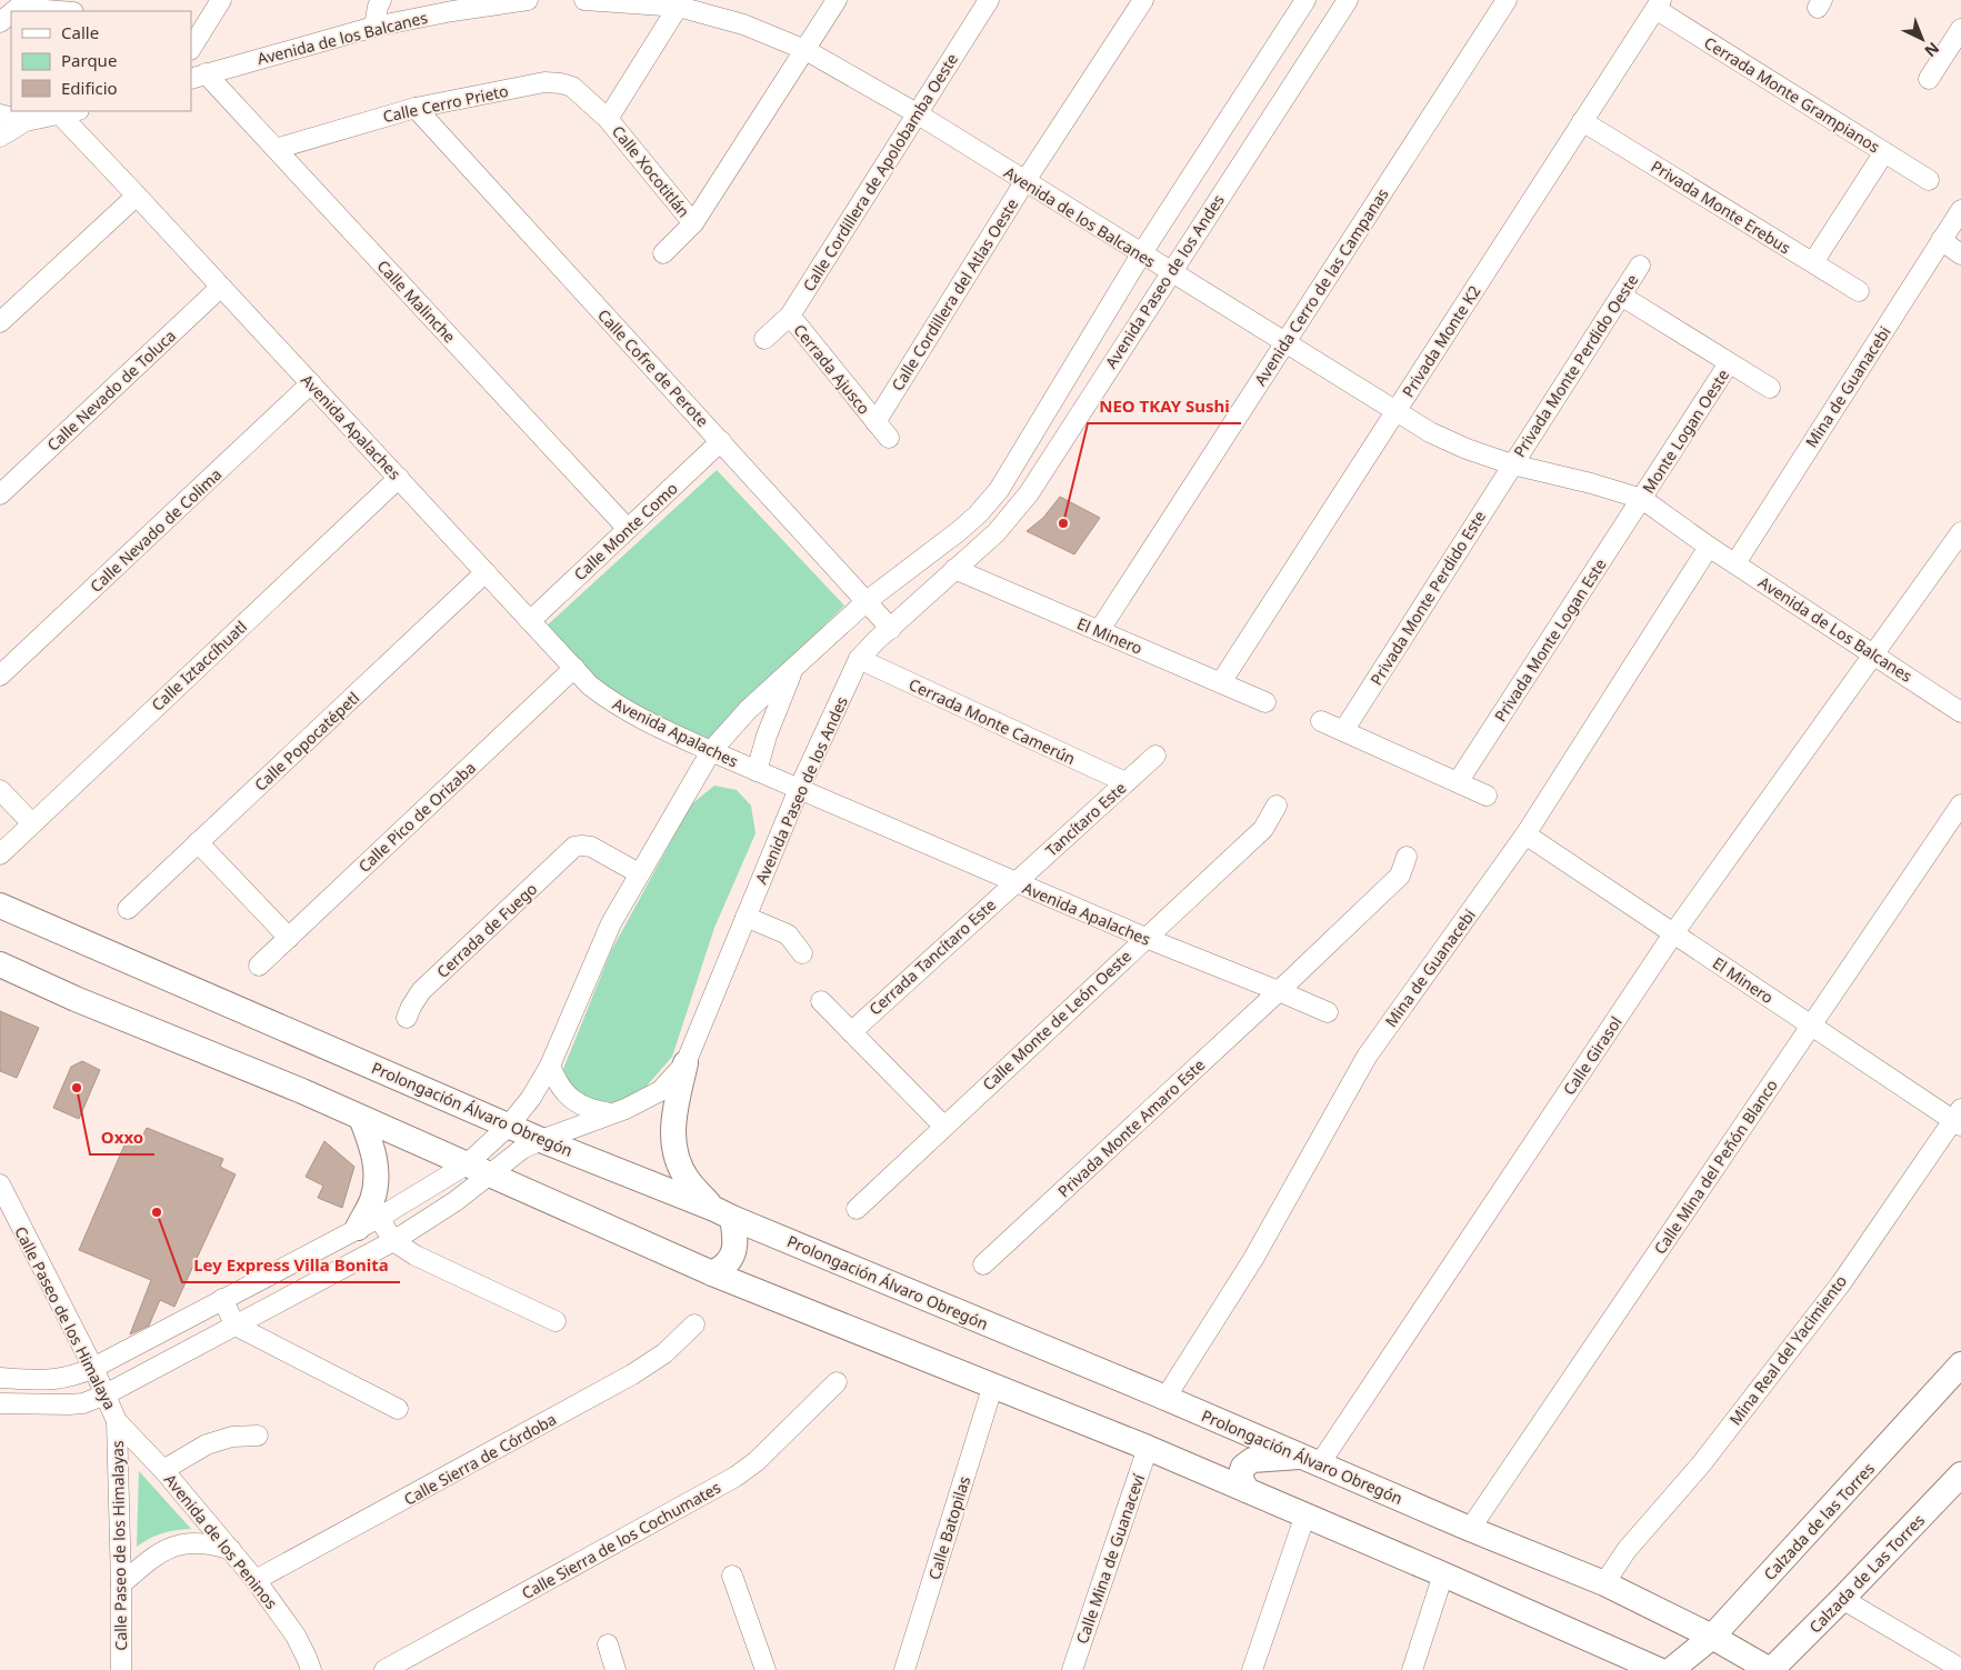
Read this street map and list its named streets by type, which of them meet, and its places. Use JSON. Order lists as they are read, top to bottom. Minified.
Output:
{"streets":{"main road":["Prolongación Álvaro Obregón","Calzada de las Torres","Calzada de Las Torres"],"street":["Avenida de los Balcanes","Cerrada Monte Grampianos","Calle Cerro Prieto","Calle Xocotitlán","Calle Cordillera de Apolobamba Oeste","Privada Monte Erebus","Avenida Paseo de los Andes","Avenida Cerro de las Campanas","Calle Cordillera del Atlas Oeste","Calle Malinche","Privada Monte K2","Privada Monte Perdido Oeste","Calle Cofre de Perote","Cerrada Ajusco","Mina de Guanacebi","Calle Nevado de Toluca","Avenida Apalaches","Monte Logan Oeste","Calle Nevado de Colima","Calle Monte Como","Privada Monte Perdido Este","Avenida de Los Balcanes","El Minero","Privada Monte Logan Este","Calle Iztaccíhuatl","Cerrada Monte Camerún","Calle Popocatépetl","Calle Pico de Orizaba","Tancítaro Este","Cerrada de Fuego","Cerrada Tancítaro Este","Calle Monte de León Oeste","Calle Girasol","Privada Monte Amaro Este","Calle Mina del Peñón Blanco","Calle Paseo de los Himalaya","Mina Real del Yacimiento","Calle Sierra de Córdoba","Calle Batopilas","Calle Sierra de los Cochumates","Avenida de los Peninos","Calle Paseo de los Himalayas","Calle Mina de Guanaceví"]},"crossings":[["Avenida de los Balcanes","Calle Cordillera de Apolobamba Oeste"],["Avenida de los Balcanes","Avenida Paseo de los Andes"],["Avenida de los Balcanes","Avenida Cerro de las Campanas"],["Avenida de los Balcanes","Calle Cordillera del Atlas Oeste"],["Avenida de los Balcanes","Calle Malinche"],["Avenida de los Balcanes","Privada Monte K2"],["Avenida de los Balcanes","Privada Monte Perdido Oeste"],["Avenida de los Balcanes","Mina de Guanacebi"],["Avenida de los Balcanes","Monte Logan Oeste"],["Avenida de los Balcanes","Privada Monte Perdido Este"],["Avenida de los Balcanes","Avenida de Los Balcanes"],["Avenida de los Balcanes","Privada Monte Logan Este"],["Cerrada Monte Grampianos","Privada Monte K2"],["Calle Cerro Prieto","Calle Xocotitlán"],["Calle Cerro Prieto","Calle Malinche"],["Calle Cerro Prieto","Calle Cofre de Perote"],["Calle Cordillera de Apolobamba Oeste","Cerrada Ajusco"],["Privada Monte Erebus","Privada Monte K2"],["Avenida Paseo de los Andes","Calle Cofre de Perote"],["Avenida Paseo de los Andes","Avenida Apalaches"],["Avenida Paseo de los Andes","El Minero"],["Avenida Paseo de los Andes","Cerrada Monte Camerún"],["Avenida Paseo de los Andes","Cerrada de Fuego"],["Avenida Paseo de los Andes","Prolongación Álvaro Obregón"],["Avenida Paseo de los Andes","Calle Paseo de los Himalaya"],["Avenida Cerro de las Campanas","El Minero"],["Calle Cordillera del Atlas Oeste","Cerrada Ajusco"],["Calle Malinche","Calle Monte Como"],["Privada Monte K2","El Minero"],["Privada Monte Perdido Oeste","Privada Monte Perdido Este"],["Calle Cofre de Perote","Calle Monte Como"],["Mina de Guanacebi","Avenida de Los Balcanes"],["Mina de Guanacebi","El Minero"],["Mina de Guanacebi","Prolongación Álvaro Obregón"],["Calle Nevado de Toluca","Avenida Apalaches"],["Avenida Apalaches","Calle Nevado de Colima"],["Avenida Apalaches","Calle Monte Como"],["Avenida Apalaches","Calle Iztaccíhuatl"],["Avenida Apalaches","Calle Popocatépetl"],["Avenida Apalaches","Calle Pico de Orizaba"],["Avenida Apalaches","Tancítaro Este"],["Avenida Apalaches","Cerrada Tancítaro Este"],["Avenida Apalaches","Calle Monte de León Oeste"],["Avenida Apalaches","Privada Monte Amaro Este"],["Monte Logan Oeste","Privada Monte Logan Este"],["Avenida de Los Balcanes","Calle Girasol"],["El Minero","Calle Girasol"],["El Minero","Calle Mina del Peñón Blanco"],["El Minero","Mina Real del Yacimiento"],["Cerrada Monte Camerún","Tancítaro Este"],["Tancítaro Este","Cerrada Tancítaro Este"],["Calle Girasol","Prolongación Álvaro Obregón"],["Prolongación Álvaro Obregón","Calle Mina del Peñón Blanco"],["Prolongación Álvaro Obregón","Mina Real del Yacimiento"],["Prolongación Álvaro Obregón","Calzada de las Torres"],["Prolongación Álvaro Obregón","Calzada de Las Torres"],["Calle Paseo de los Himalaya","Avenida de los Peninos"],["Calle Paseo de los Himalaya","Calle Paseo de los Himalayas"],["Calle Sierra de Córdoba","Avenida de los Peninos"],["Avenida de los Peninos","Calle Paseo de los Himalayas"]],"places":["NEO TKAY Sushi","Oxxo","Ley Express Villa Bonita"],"legend":["Calle","Parque","Edificio"],"north":"bottom right"}
